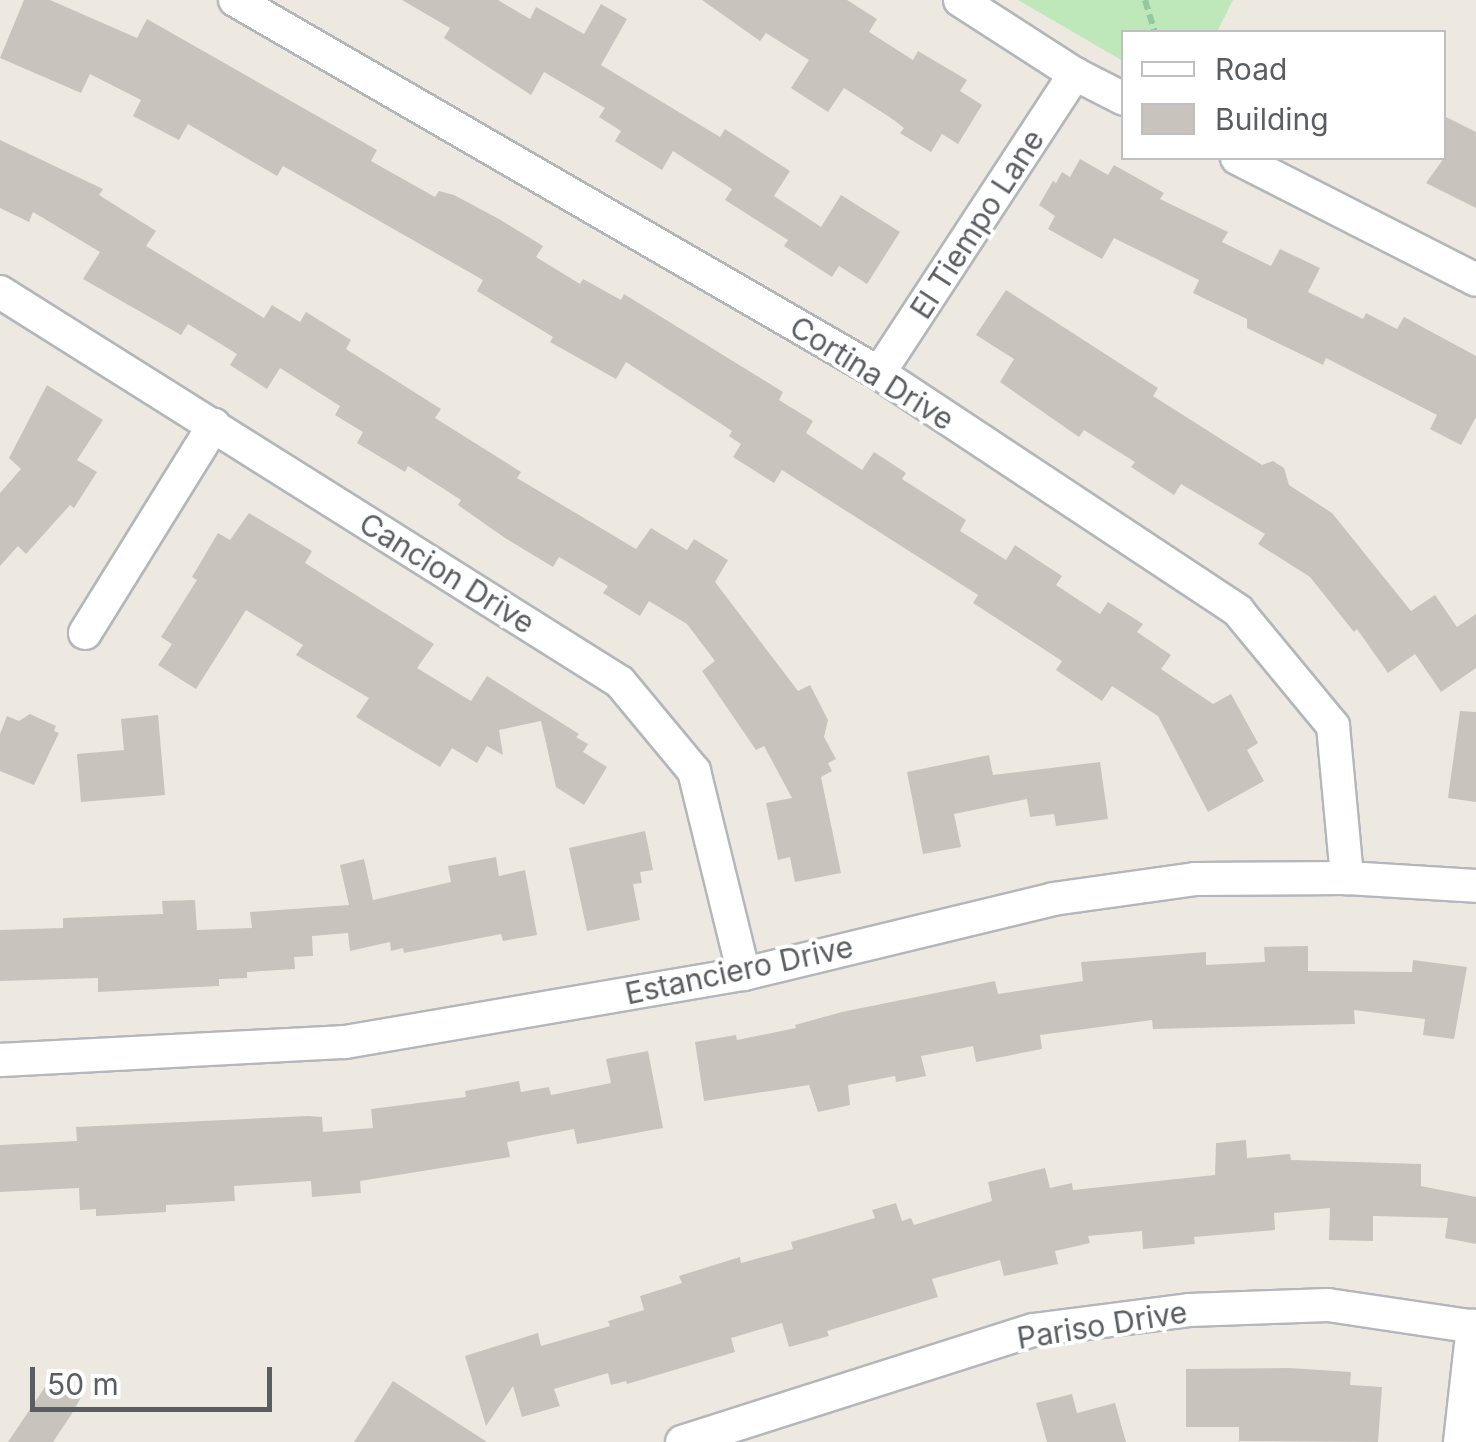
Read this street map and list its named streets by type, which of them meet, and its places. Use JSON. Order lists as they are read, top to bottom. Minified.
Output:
{"streets":{"street":["El Tiempo Lane","Cortina Drive","Cancion Drive","Estanciero Drive","Pariso Drive"]},"crossings":[["El Tiempo Lane","Cortina Drive"],["Cortina Drive","Estanciero Drive"],["Cancion Drive","Estanciero Drive"]],"legend":["Road","Building"],"scale_bar":"50 m"}
